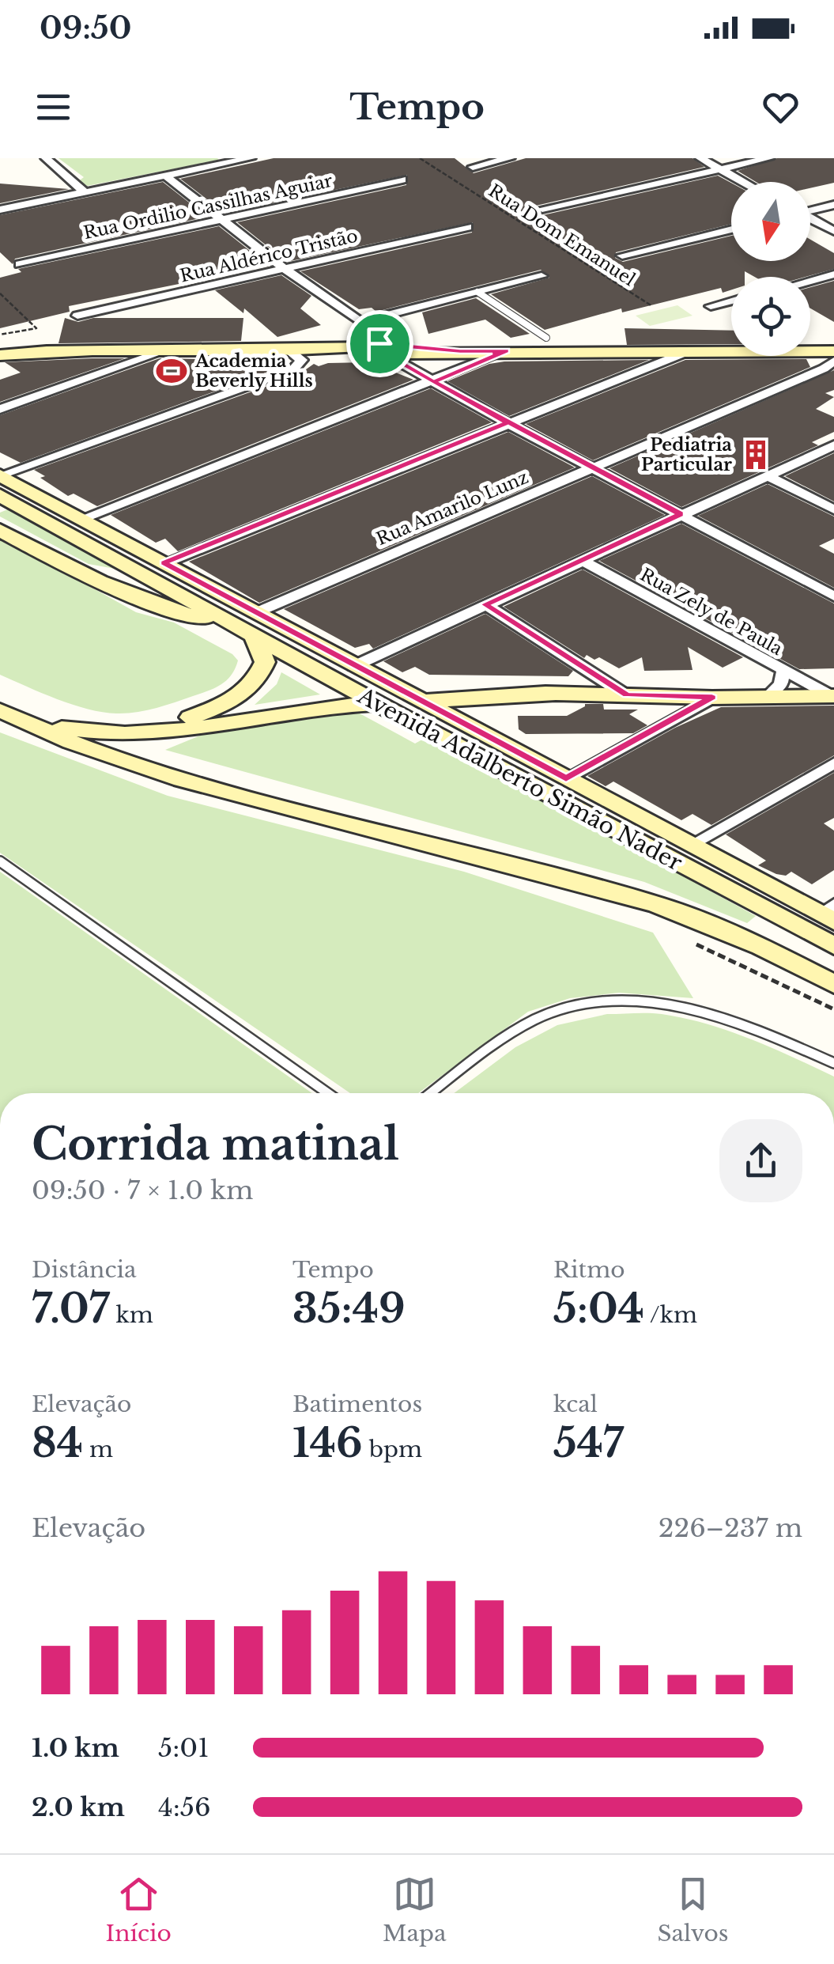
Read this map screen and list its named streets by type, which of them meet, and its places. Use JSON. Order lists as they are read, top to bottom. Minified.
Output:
{"streets":{"street":["Rua Ordilio Cassilhas Aguiar","Rua Aldérico Tristão","Rua Amarilo Lunz","Rua Zely de Paula","Avenida Adalberto Simão Nader"],"path":["Rua Dom Emanuel"]},"crossings":[["Rua Amarilo Lunz","Avenida Adalberto Simão Nader"]],"places":{"sports":["Academia Beverly Hills"],"building":["Pediatria Particular"]},"north":"bottom","page":{"status":"09:50","header":"Tempo","heading":["Corrida matinal","09:50 · 7 × 1.0 km"],"stats":[["Distância","7.07 km"],["Tempo","35:49"],["Ritmo","5:04 /km"],["Elevação","84 m"],["Batimentos","146 bpm"],["kcal","547"]],"chart":["Elevação","226–237 m"],"list":[{"name":"1.0 km","note":"5:01"},{"name":"2.0 km","note":"4:56"}],"tabs":["Início","Mapa","Salvos"]}}
